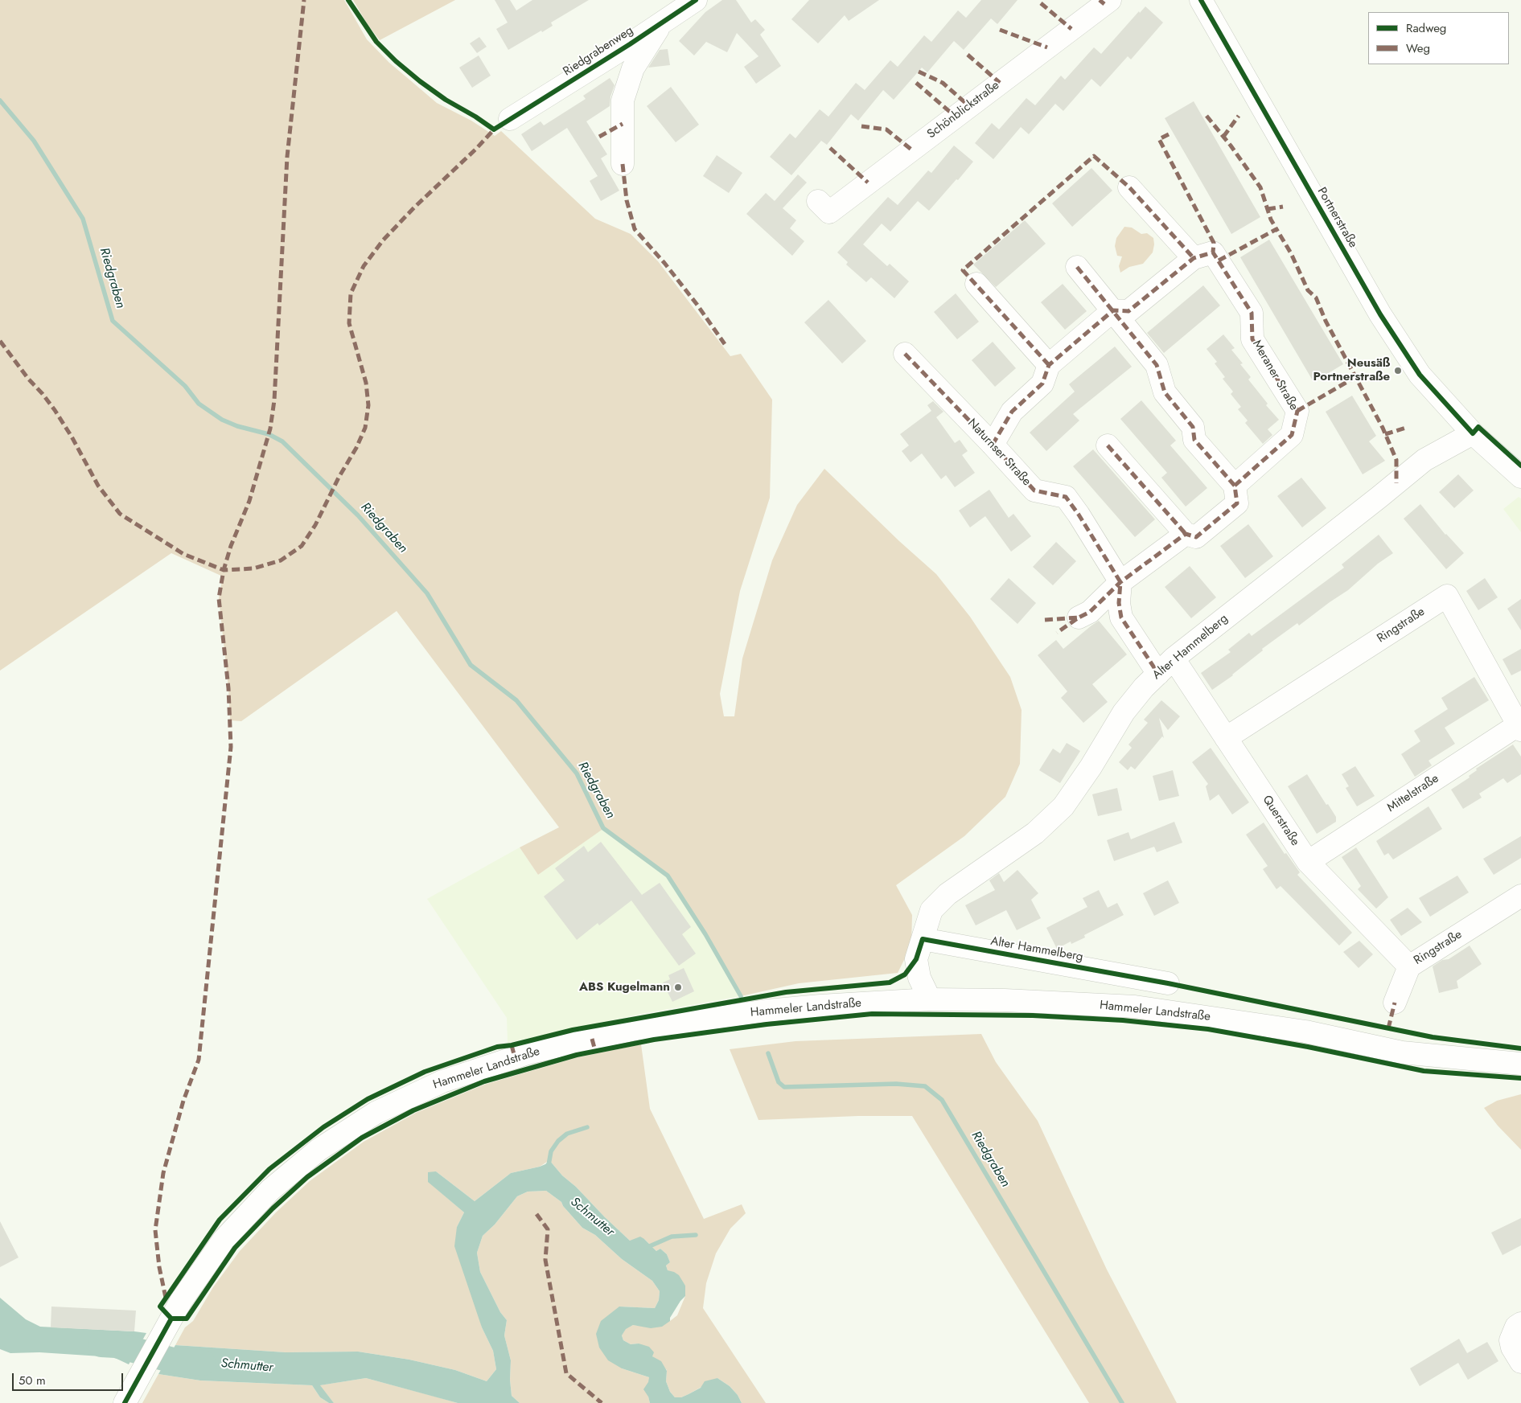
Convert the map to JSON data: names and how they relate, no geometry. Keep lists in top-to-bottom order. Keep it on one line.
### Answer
{"streets":{"street":["Riedgrabenweg","Schönblickstraße","Portnerstraße","Meraner Straße","Naturnser Straße","Ringstraße","Alter Hammelberg","Mittelstraße","Querstraße","Hammeler Landstraße"]},"crossings":[["Portnerstraße","Alter Hammelberg"],["Ringstraße","Mittelstraße"],["Ringstraße","Querstraße"],["Alter Hammelberg","Querstraße"],["Alter Hammelberg","Hammeler Landstraße"],["Mittelstraße","Querstraße"]],"water":["Riedgraben","Schmutter"],"places":["Neusäß Portnerstraße","ABS Kugelmann"],"legend":["Radweg","Weg"],"scale_bar":"50 m"}
